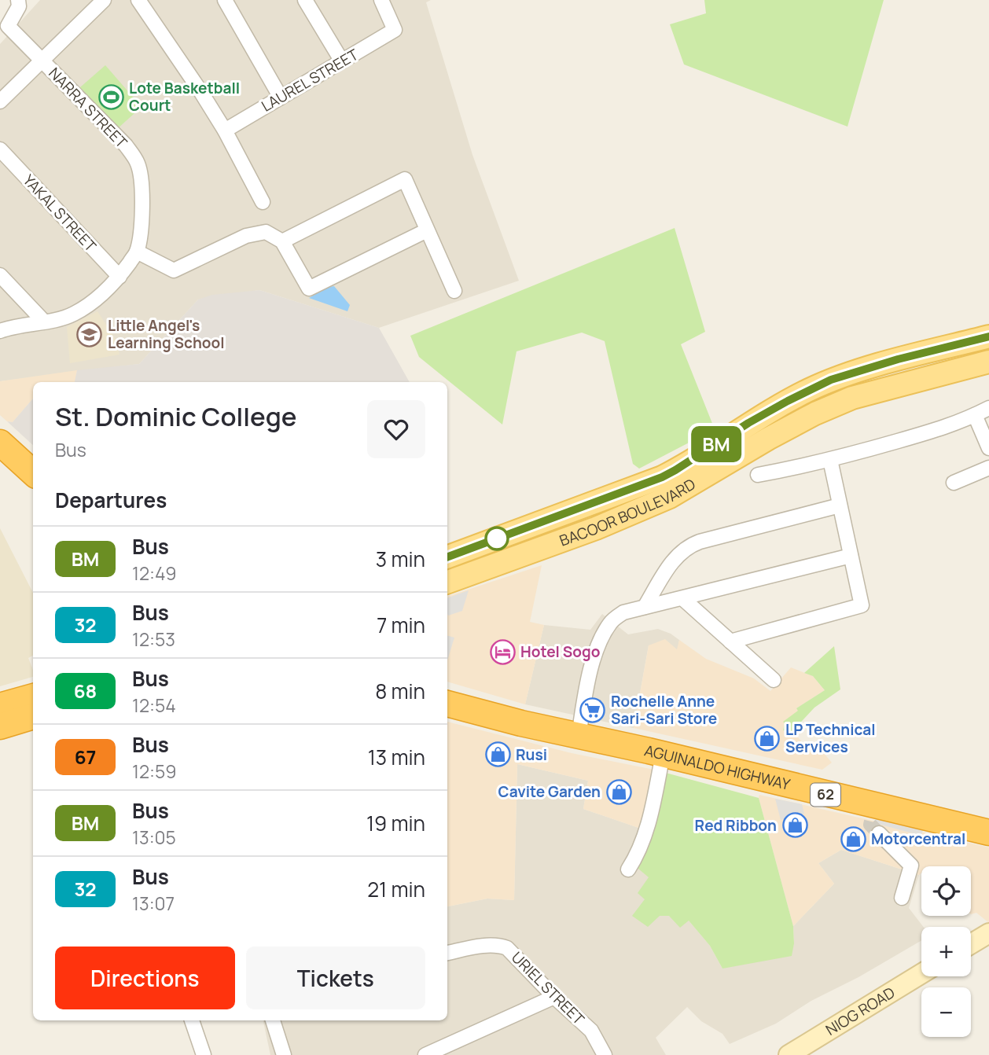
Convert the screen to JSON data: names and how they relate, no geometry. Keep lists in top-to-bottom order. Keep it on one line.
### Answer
{"streets":{"highway":["AGUINALDO HIGHWAY","62"],"main road":["BACOOR BOULEVARD"],"street":["LAUREL STREET","NARRA STREET","YAKAL STREET","URIEL STREET","NIOG ROAD"]},"crossings":[["NARRA STREET","YAKAL STREET"]],"places":{"sports":["Lote Basketball Court"],"school or university":["Little Angel's Learning School"],"hotel":["Hotel Sogo"],"supermarket":["Rochelle Anne Sari-Sari Store"],"shop":["LP Technical Services","Rusi","Cavite Garden","Red Ribbon","Motorcentral"]},"lines":["bus line BM"],"page":{"on_map":"BM","heading":[["St. Dominic College","Bus"],"Departures"],"list":[{"mark":"BM","name":"Bus","note":"12:49","value":"3 min"},{"mark":"32","name":"Bus","note":"12:53","value":"7 min"},{"mark":"68","name":"Bus","note":"12:54","value":"8 min"},{"mark":"67","name":"Bus","note":"12:59","value":"13 min"},{"mark":"BM","name":"Bus","note":"13:05","value":"19 min"},{"mark":"32","name":"Bus","note":"13:07","value":"21 min"}],"map_buttons":["+","−"],"buttons":["Directions","Tickets"]}}
